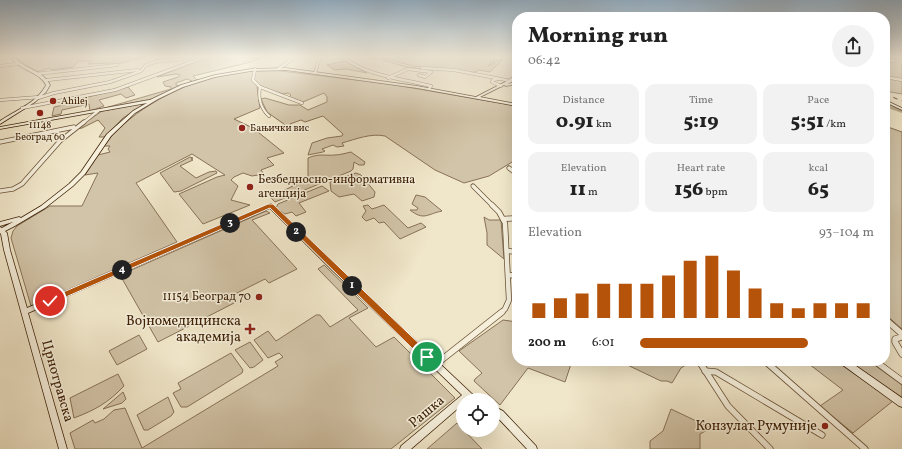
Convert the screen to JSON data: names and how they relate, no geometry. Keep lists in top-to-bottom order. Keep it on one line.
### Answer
{"streets":{"main road":["Црнотравска","Рашка"]},"places":{"other":["Ahilej","11148 Београд 60","Бањички вис","Безбедносно-информативна агенција","11154 Београд 70","Конзулат Румуније"],"health":["Војномедицинска академија"]},"page":{"heading":["Morning run","06:42"],"stats":[["Distance","0.91 km"],["Time","5:19"],["Pace","5:51 /km"],["Elevation","11 m"],["Heart rate","156 bpm"],["kcal","65"]],"pins":["3","2","4","1"],"chart":["Elevation","93–104 m"],"list":[{"name":"200 m","note":"6:01"}]}}
